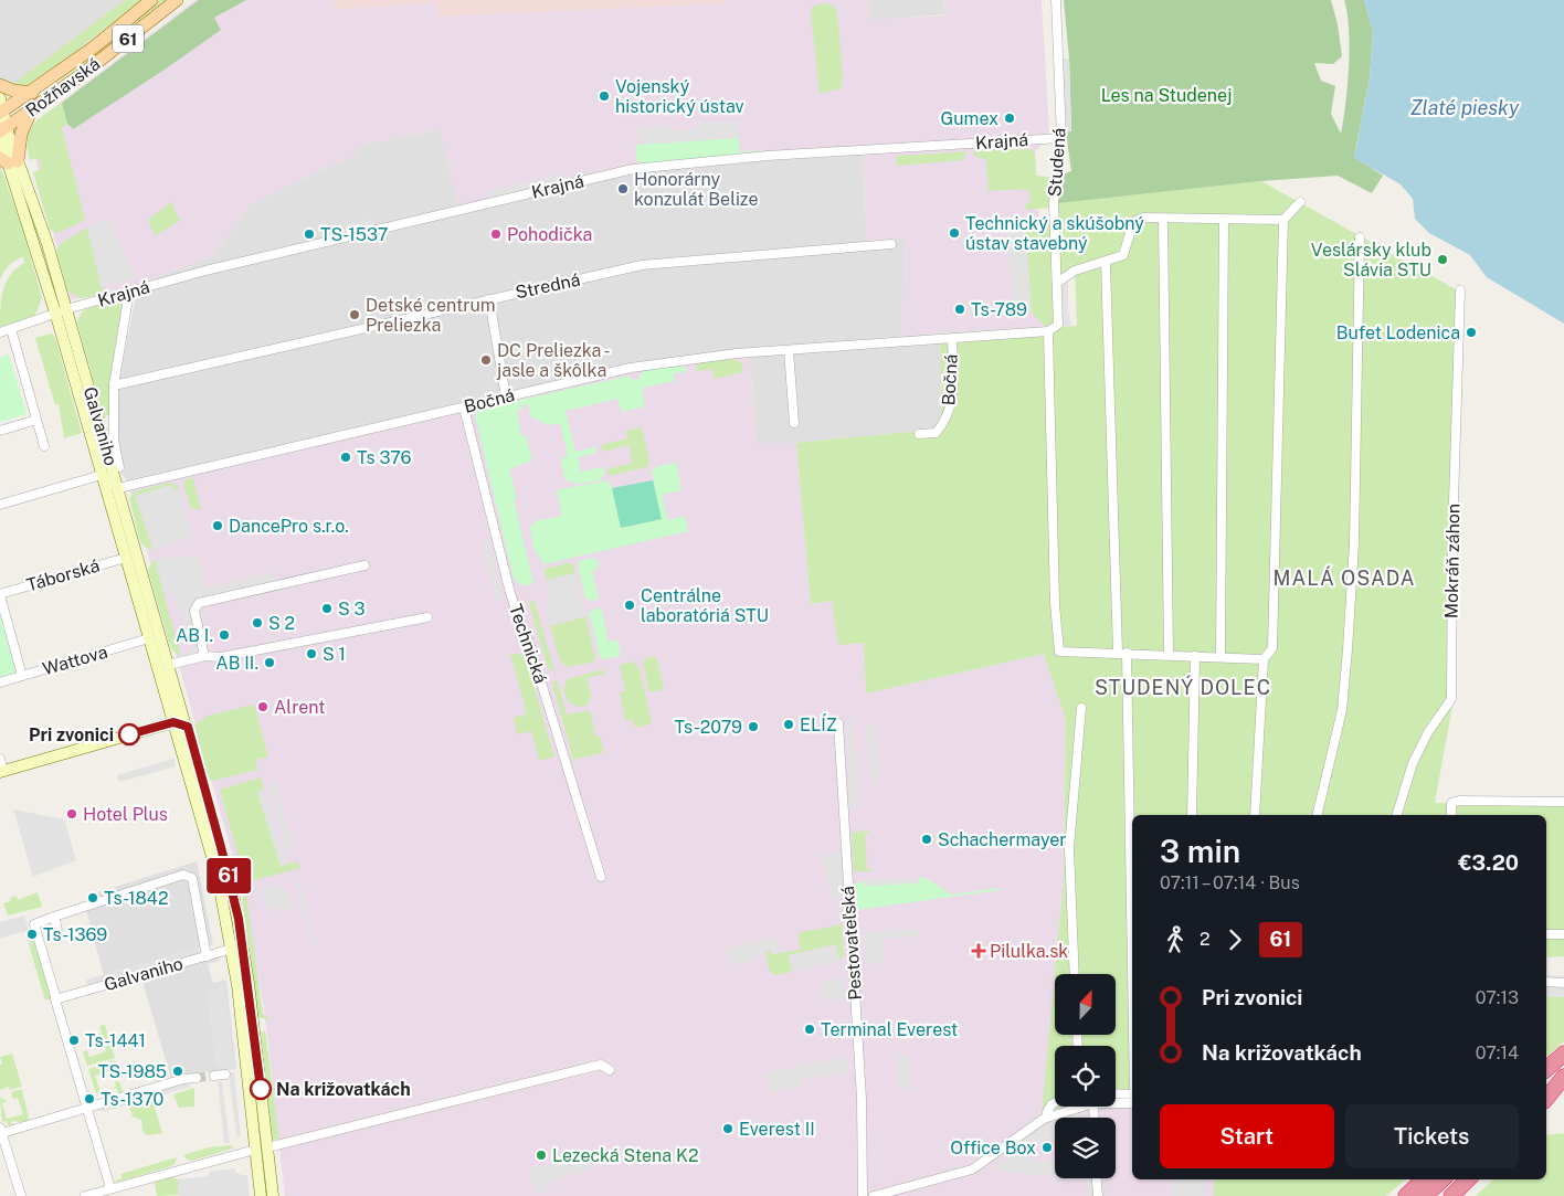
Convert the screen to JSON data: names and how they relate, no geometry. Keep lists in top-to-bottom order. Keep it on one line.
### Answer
{"streets":{"main road":["61","Rožňavská","Galvaniho"],"street":["Krajná","Studená","Stredná","Bočná","Mokráň záhon","Táborská","Technická","Wattova","Pestovateľská"]},"crossings":[["Rožňavská","Galvaniho"],["Krajná","Studená"],["Krajná","Galvaniho"],["Studená","Bočná"],["Stredná","Galvaniho"],["Bočná","Galvaniho"],["Bočná","Technická"],["Galvaniho","Táborská"],["Galvaniho","Wattova"]],"districts":["MALÁ OSADA","STUDENÝ DOLEC"],"water":["Zlaté piesky"],"parks":["Les na Studenej"],"places":{"other":["Vojenský historický ústav","Gumex","Honorárny konzulát Belize","Technický a skúšobný ústav stavebný","TS-1537","Pohodička","Veslársky klub Slávia STU","Ts-789","Detské centrum Preliezka","Bufet Lodenica","DC Preliezka - jasle a škôlka","Ts 376","DancePro s.r.o.","Centrálne laboratóriá STU","S 3","S 2","AB I.","S 1","AB II.","Alrent","ELÍZ","Ts-2079","Pri zvonici","Hotel Plus","Schachermayer","Ts-1842","Ts-1369","Terminal Everest","Ts-1441","TS-1985","Na križovatkách","Ts-1370","Everest II","Office Box","Lezecká Stena K2"],"health":["Pilulka.sk"]},"lines":["bus line 61"],"north":"top","page":{"on_map":"61","heading":["3 min","07:11 – 07:14 · Bus","€3.20"],"legs":["2","61"],"list":[{"name":"Pri zvonici","value":"07:13"},{"name":"Na križovatkách","value":"07:14"}],"buttons":["Start","Tickets"]}}
